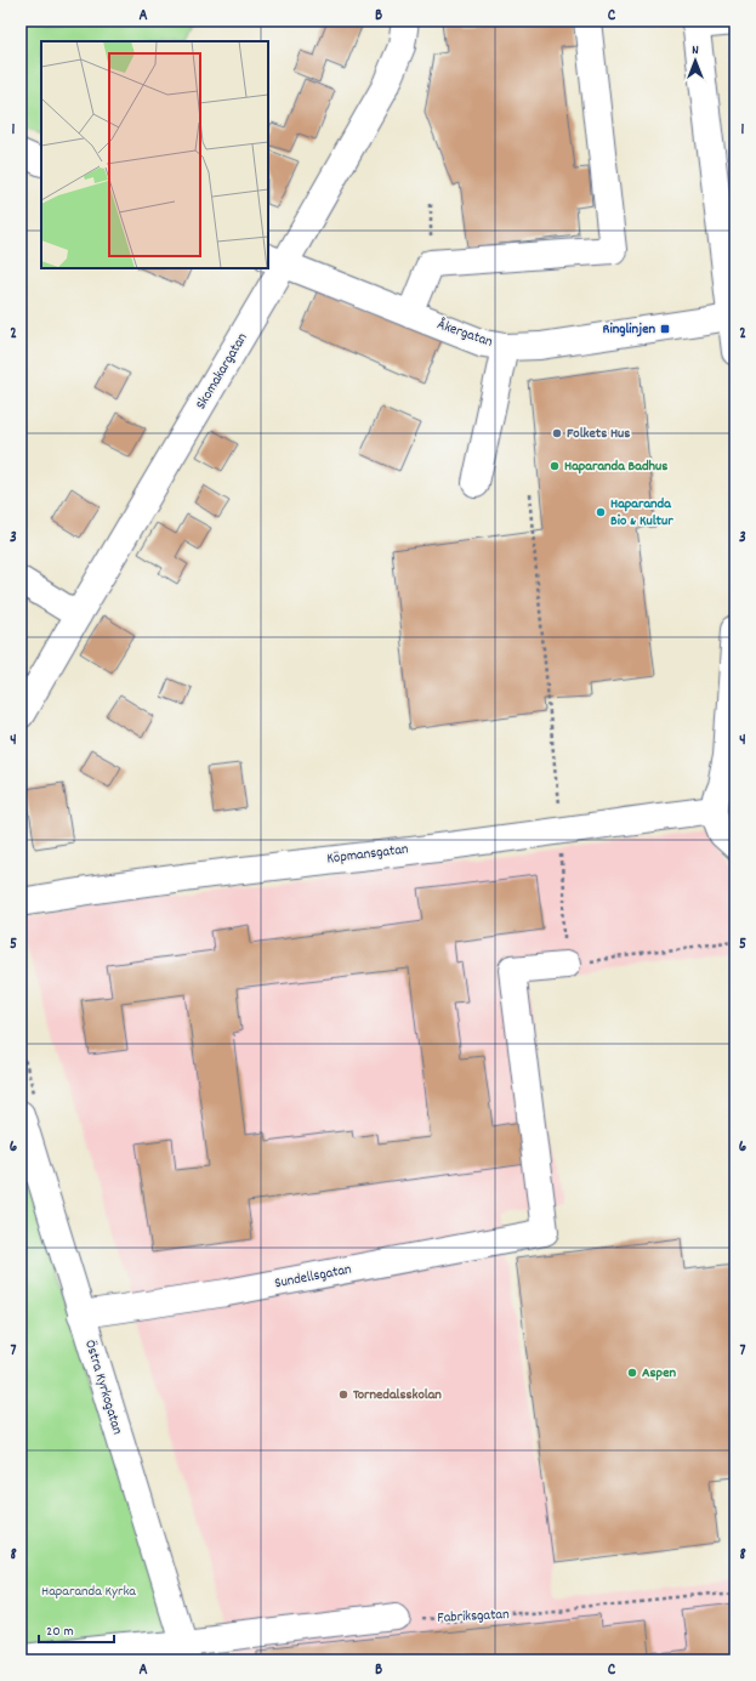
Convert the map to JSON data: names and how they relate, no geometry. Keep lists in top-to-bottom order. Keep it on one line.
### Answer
{"streets":{"street":["Åkergatan","Skomakargatan","Köpmansgatan","Sundellsgatan","Östra Kyrkogatan"],"path":["Fabriksgatan"]},"crossings":[["Åkergatan","Skomakargatan"],["Sundellsgatan","Östra Kyrkogatan"]],"parks":["Haparanda Kyrka"],"places":{"transit":["Ringlinjen"],"other":["Folkets Hus","Haparanda Badhus","Haparanda Bio & Kultur","Aspen","Tornedalsskolan"]},"scale_bar":"20 m","north":"top","grid":{"columns":["A","B","C"],"rows":["1","2","3","4","5","6","7","8"]}}
